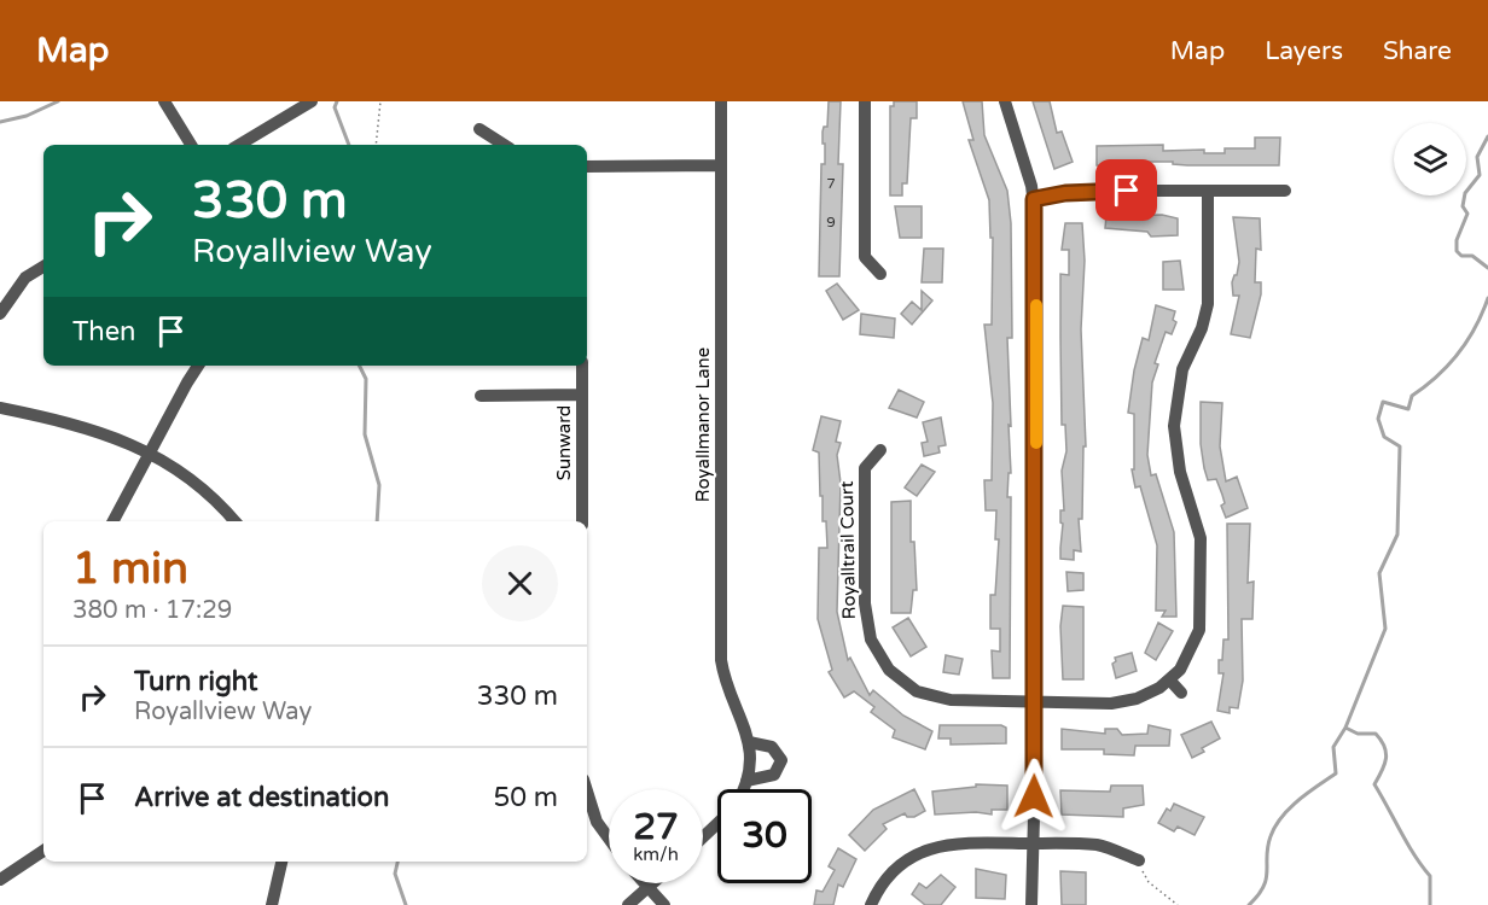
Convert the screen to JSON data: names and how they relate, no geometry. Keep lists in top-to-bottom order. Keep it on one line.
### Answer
{"streets":{"street":["Royallmanor Lane","Sunward","Royalltrail Court"]},"house_numbers":["7","9"],"page":{"header":"Map","nav":["Map","Layers","Share"],"turn":["330 m","Royallview Way"],"then":"Then","heading":["1 min","380 m · 17:29"],"list":[{"name":"Turn right","note":"Royallview Way","value":"330 m"},{"name":"Arrive at destination","value":"50 m"}],"speed":"27 km/h","limit":"30"}}
